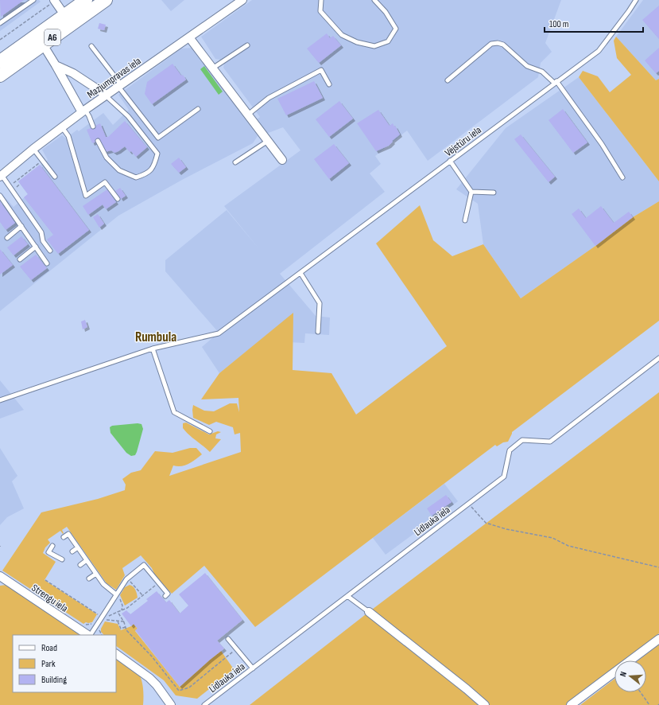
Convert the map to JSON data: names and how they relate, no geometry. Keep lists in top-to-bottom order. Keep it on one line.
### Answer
{"streets":{"highway":["A6"],"street":["Mazjumpravas iela","Strengu iela"],"lane":["Vējstūru iela","Lidlauka iela"]},"districts":["Rumbula"],"legend":["Road","Park","Building"],"scale_bar":"100 m","north":"left"}
